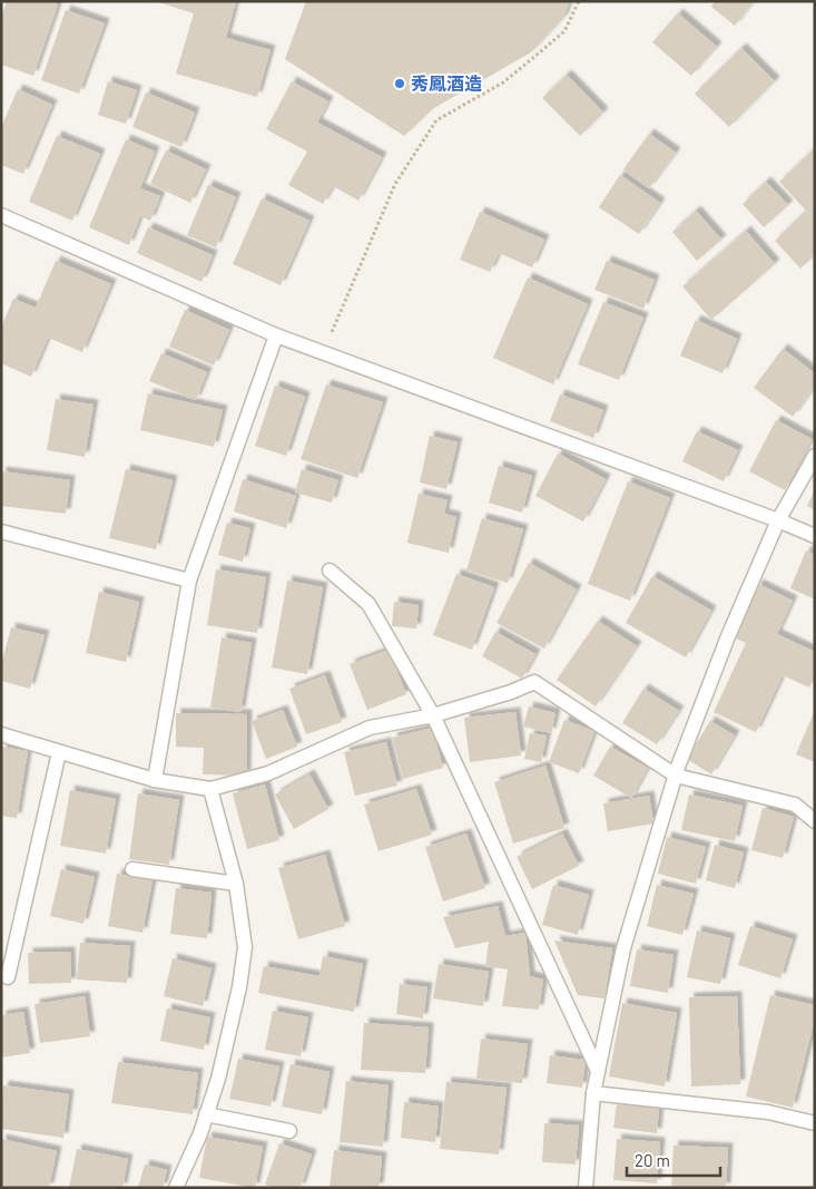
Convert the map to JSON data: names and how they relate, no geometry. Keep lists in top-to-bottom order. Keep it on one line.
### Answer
{"places":["秀鳳酒造"],"scale_bar":"20 m"}
